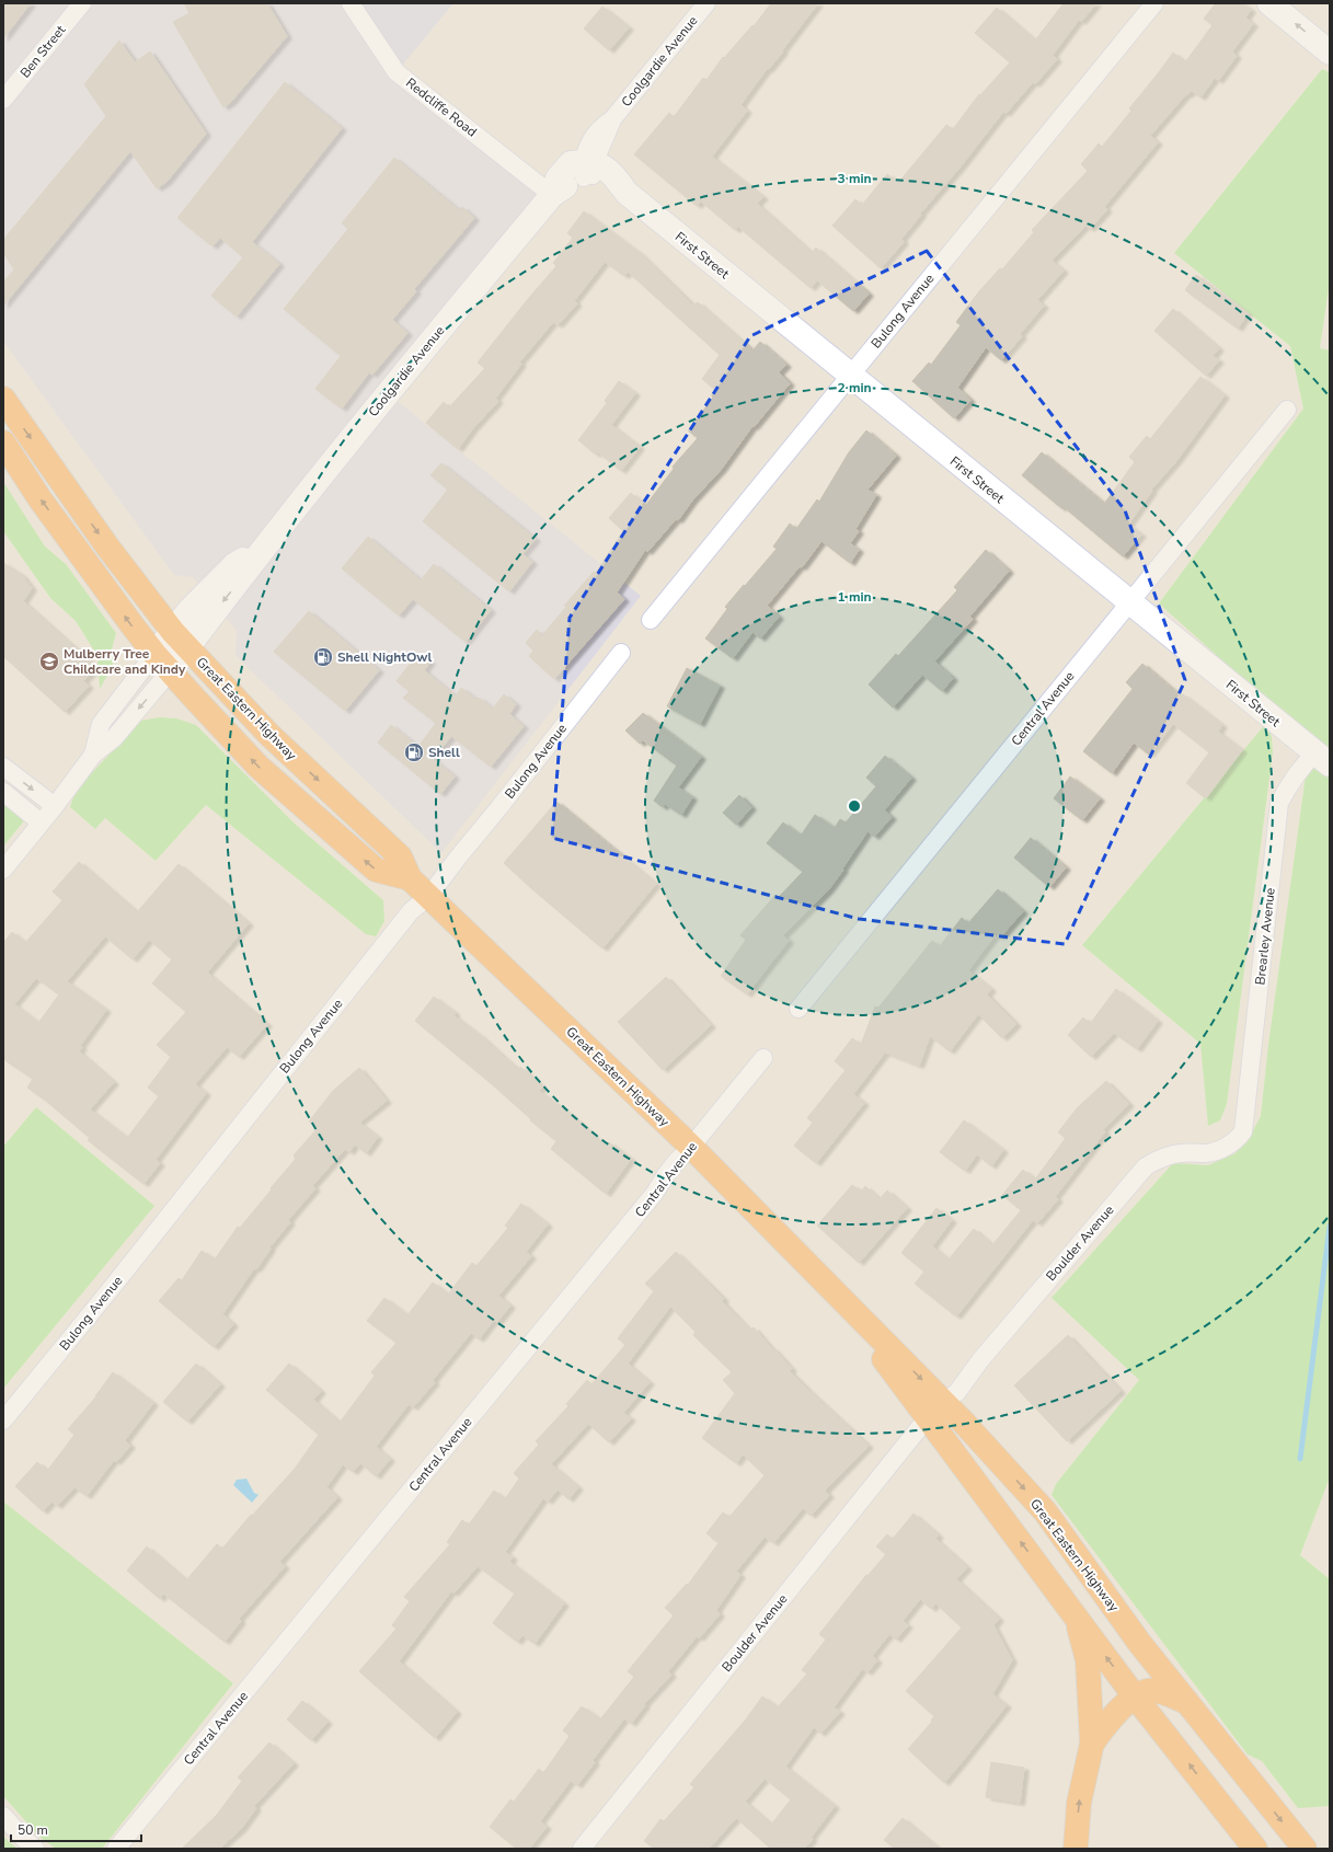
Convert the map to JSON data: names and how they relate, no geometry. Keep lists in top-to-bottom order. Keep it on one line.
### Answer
{"streets":{"highway":["Great Eastern Highway"],"street":["Ben Street","Coolgardie Avenue","Redcliffe Road","First Street","Bulong Avenue","Central Avenue","Brearley Avenue","Boulder Avenue"]},"crossings":[["Coolgardie Avenue","Redcliffe Road"],["Coolgardie Avenue","First Street"],["Coolgardie Avenue","Great Eastern Highway"],["First Street","Bulong Avenue"],["First Street","Central Avenue"],["First Street","Brearley Avenue"],["Bulong Avenue","Great Eastern Highway"],["Great Eastern Highway","Central Avenue"],["Great Eastern Highway","Boulder Avenue"],["Brearley Avenue","Boulder Avenue"]],"places":{"fuel station":["Shell NightOwl","Shell"],"school or university":["Mulberry Tree Childcare and Kindy"]},"scale_bar":"50 m","rings":["3 min","2 min","1 min"]}
